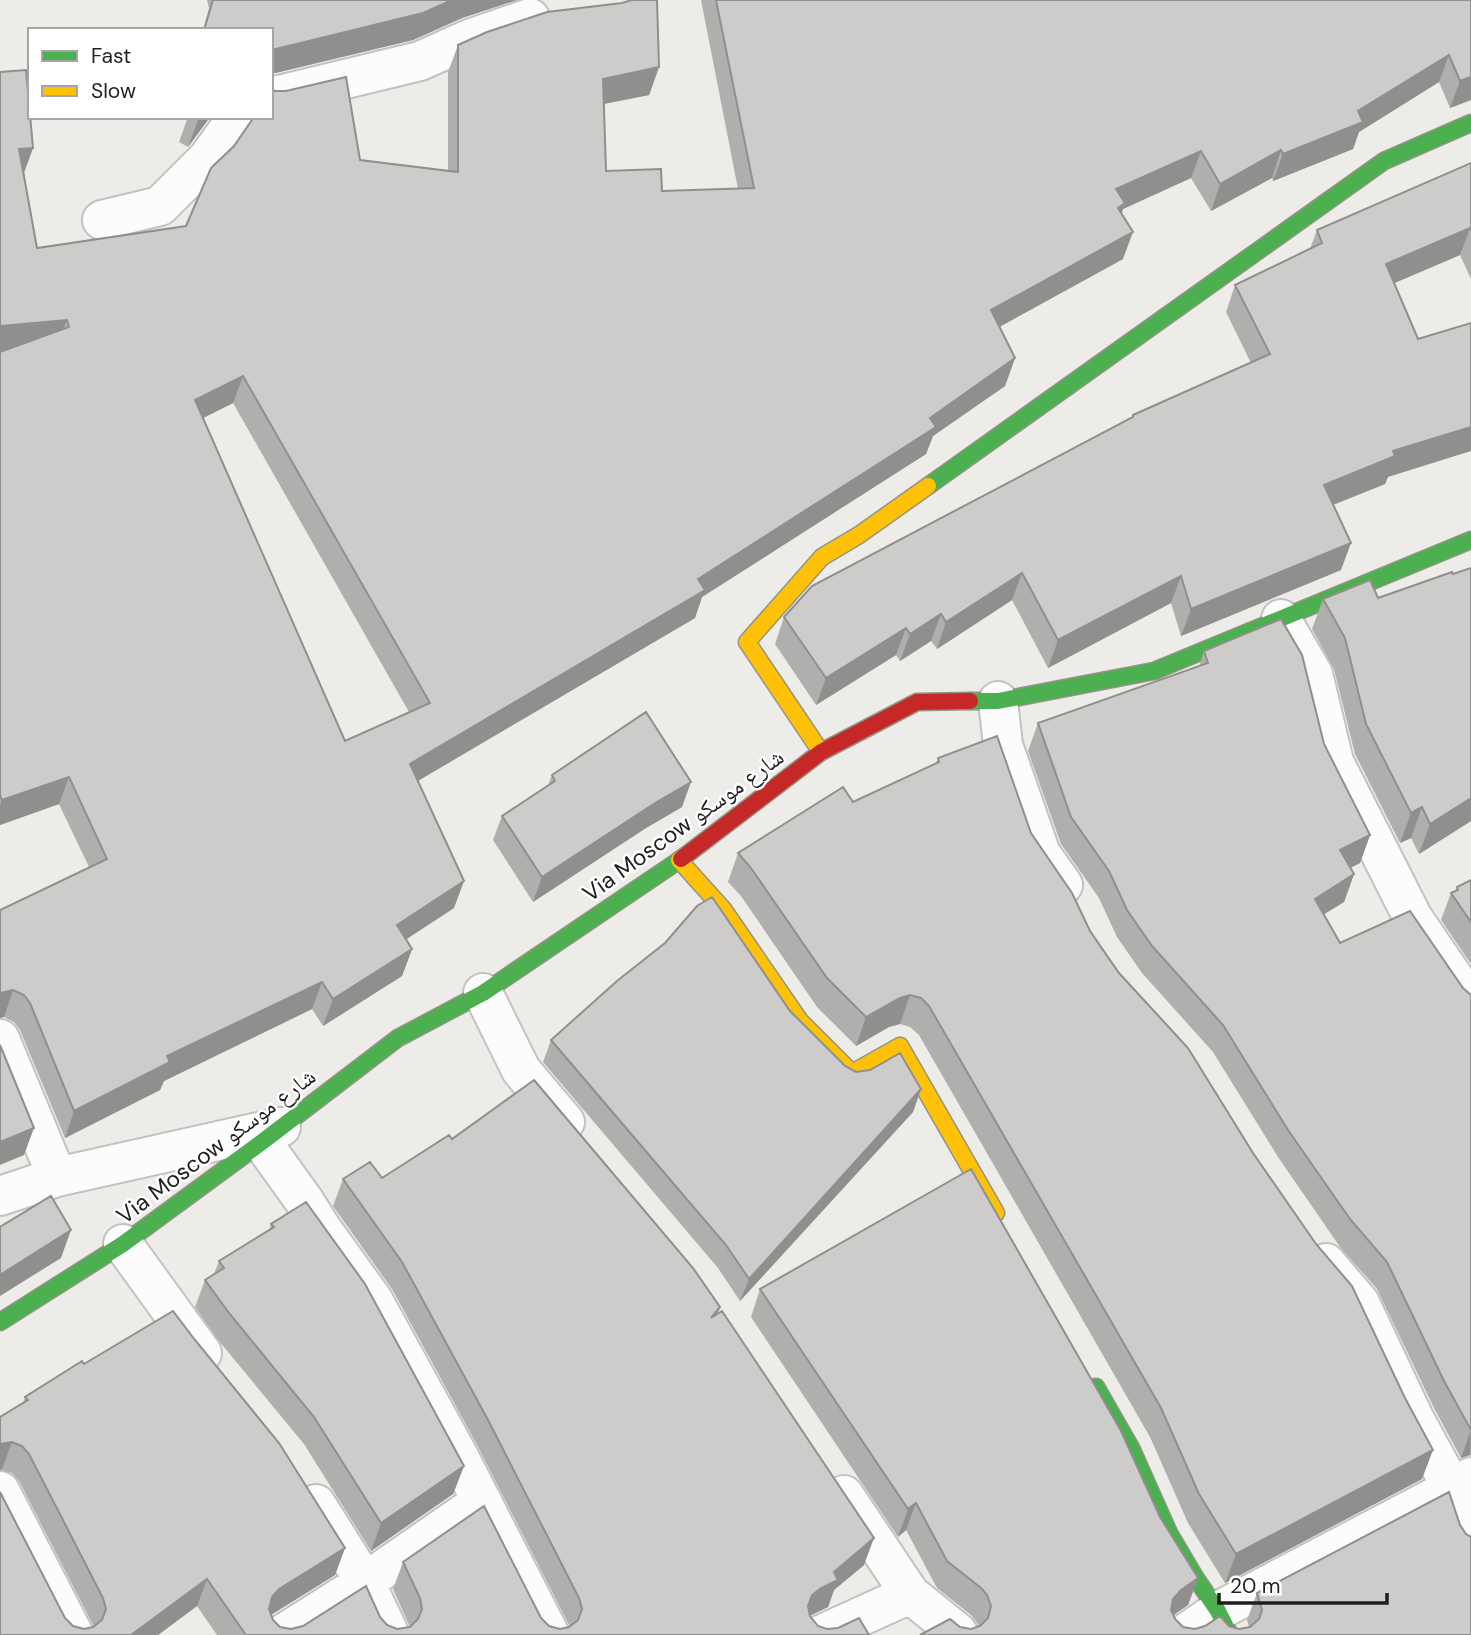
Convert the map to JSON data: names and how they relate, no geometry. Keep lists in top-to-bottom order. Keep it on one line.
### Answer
{"streets":{"street":["Via Moscow شارع موسكو"]},"legend":["Fast","Slow"],"scale_bar":"20 m"}
